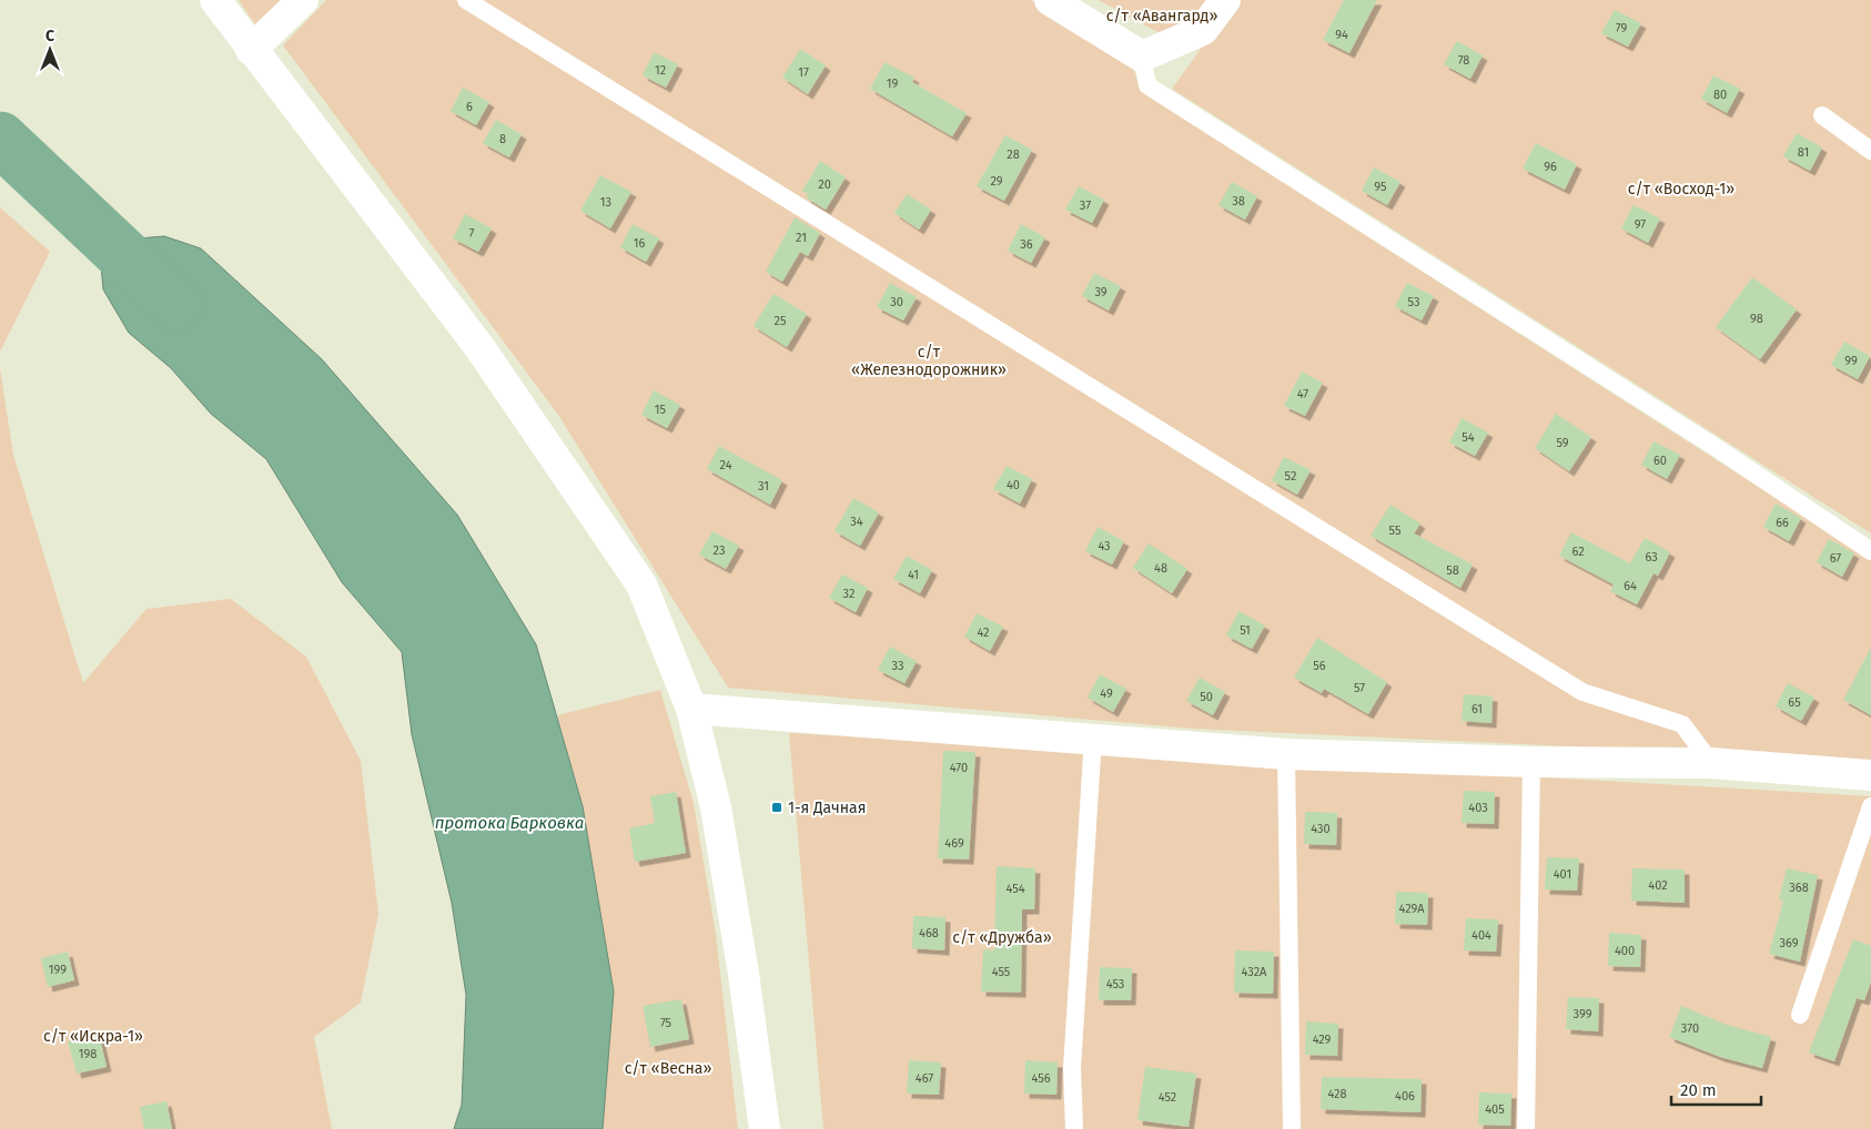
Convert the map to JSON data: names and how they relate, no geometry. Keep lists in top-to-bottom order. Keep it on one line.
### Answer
{"water":["протока Барковка"],"parks":["с/т «Авангард»","с/т «Восход-1»","с/т «Железнодорожник»","с/т «Дружба»","с/т «Искра-1»","с/т «Весна»"],"places":{"transit":["1-я Дачная"]},"house_numbers":["79","94","78","12","17","19","80","6","8","81","28","96","29","20","95","38","13","37","97","7","21","16","36","39","30","53","98","25","99","47","15","54","59","60","24","52","40","31","34","66","55","43","23","62","63","67","48","58","41","64","32","51","42","33","56","57","49","50","65","61","470","403","430","469","401","402","368","454","429А","468","404","369","400","199","455","432А","453","399","75","370","429","198","467","456","428","406","452","405"],"scale_bar":"20 m","north":"top"}
